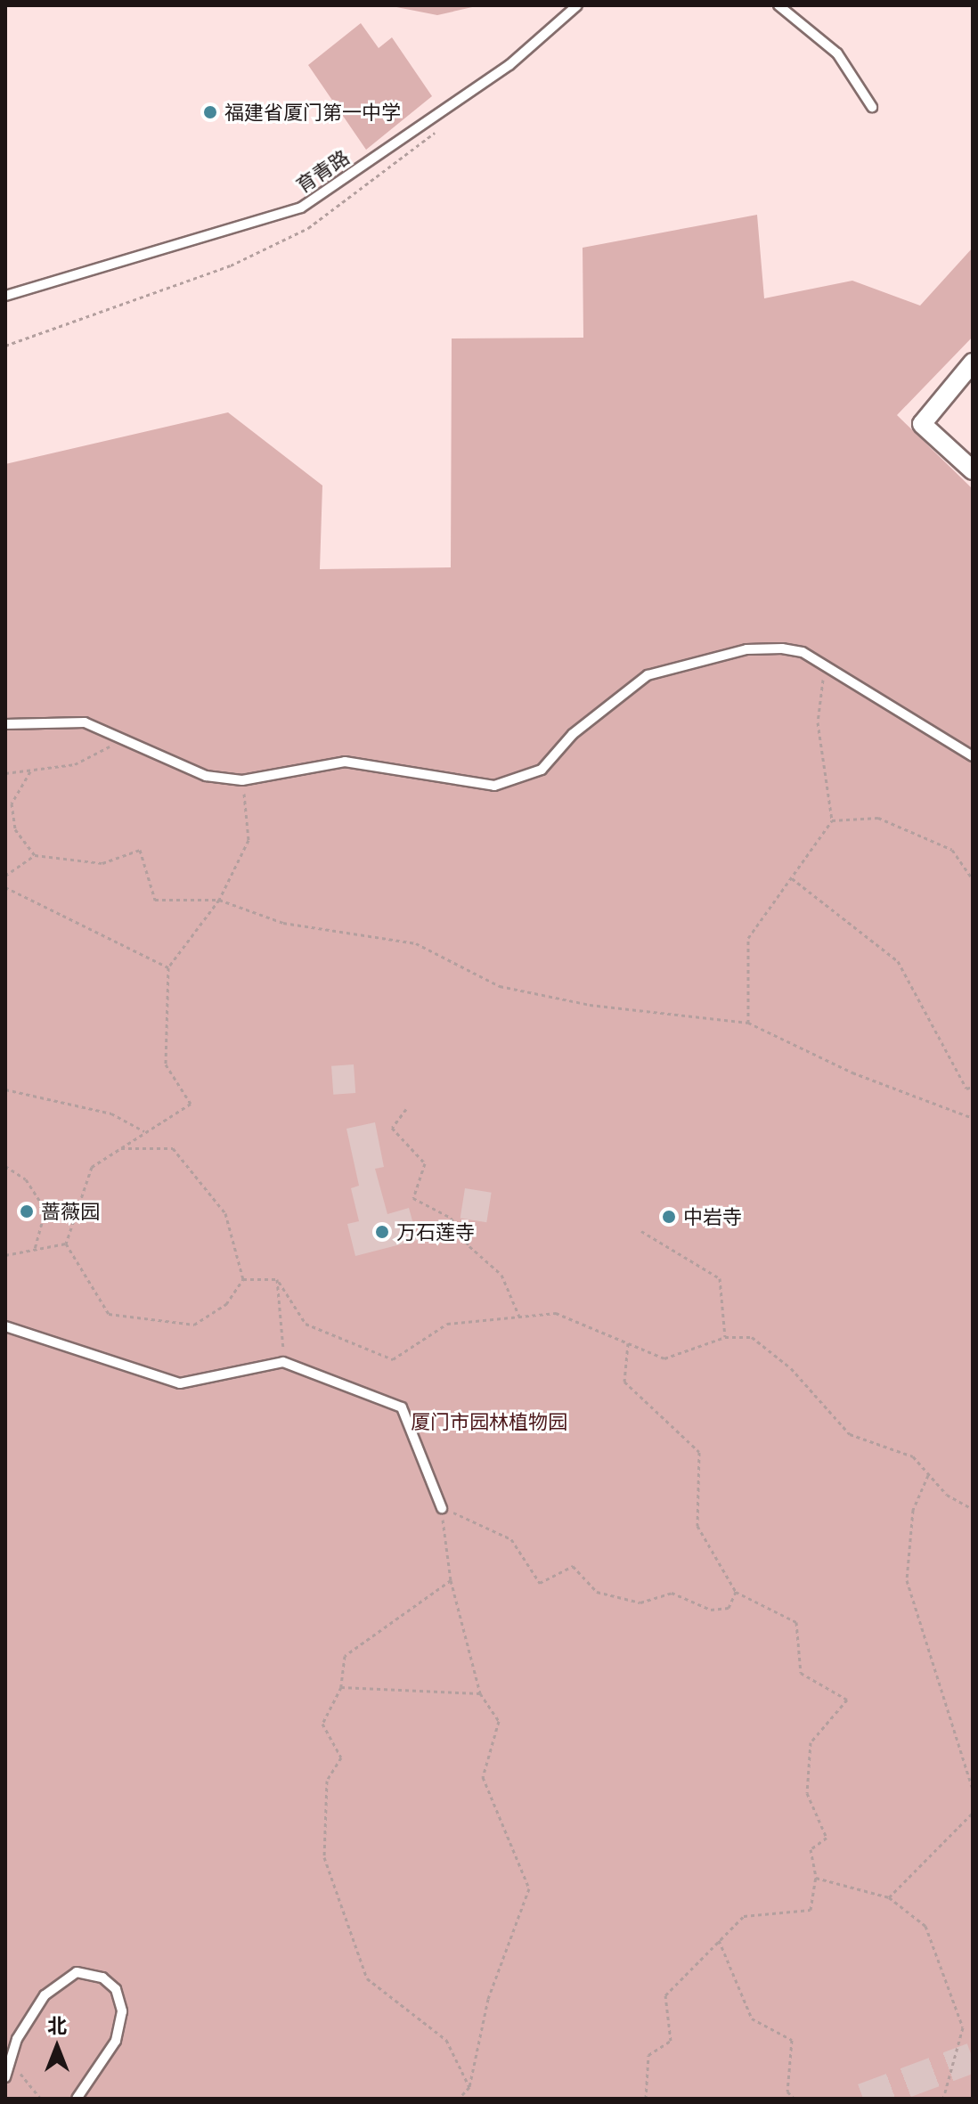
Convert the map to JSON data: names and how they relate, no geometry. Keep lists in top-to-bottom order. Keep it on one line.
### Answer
{"streets":{"lane":["育青路"]},"parks":["厦门市园林植物园"],"places":["福建省厦门第一中学","蔷薇园","中岩寺","万石莲寺"],"north":"top"}
